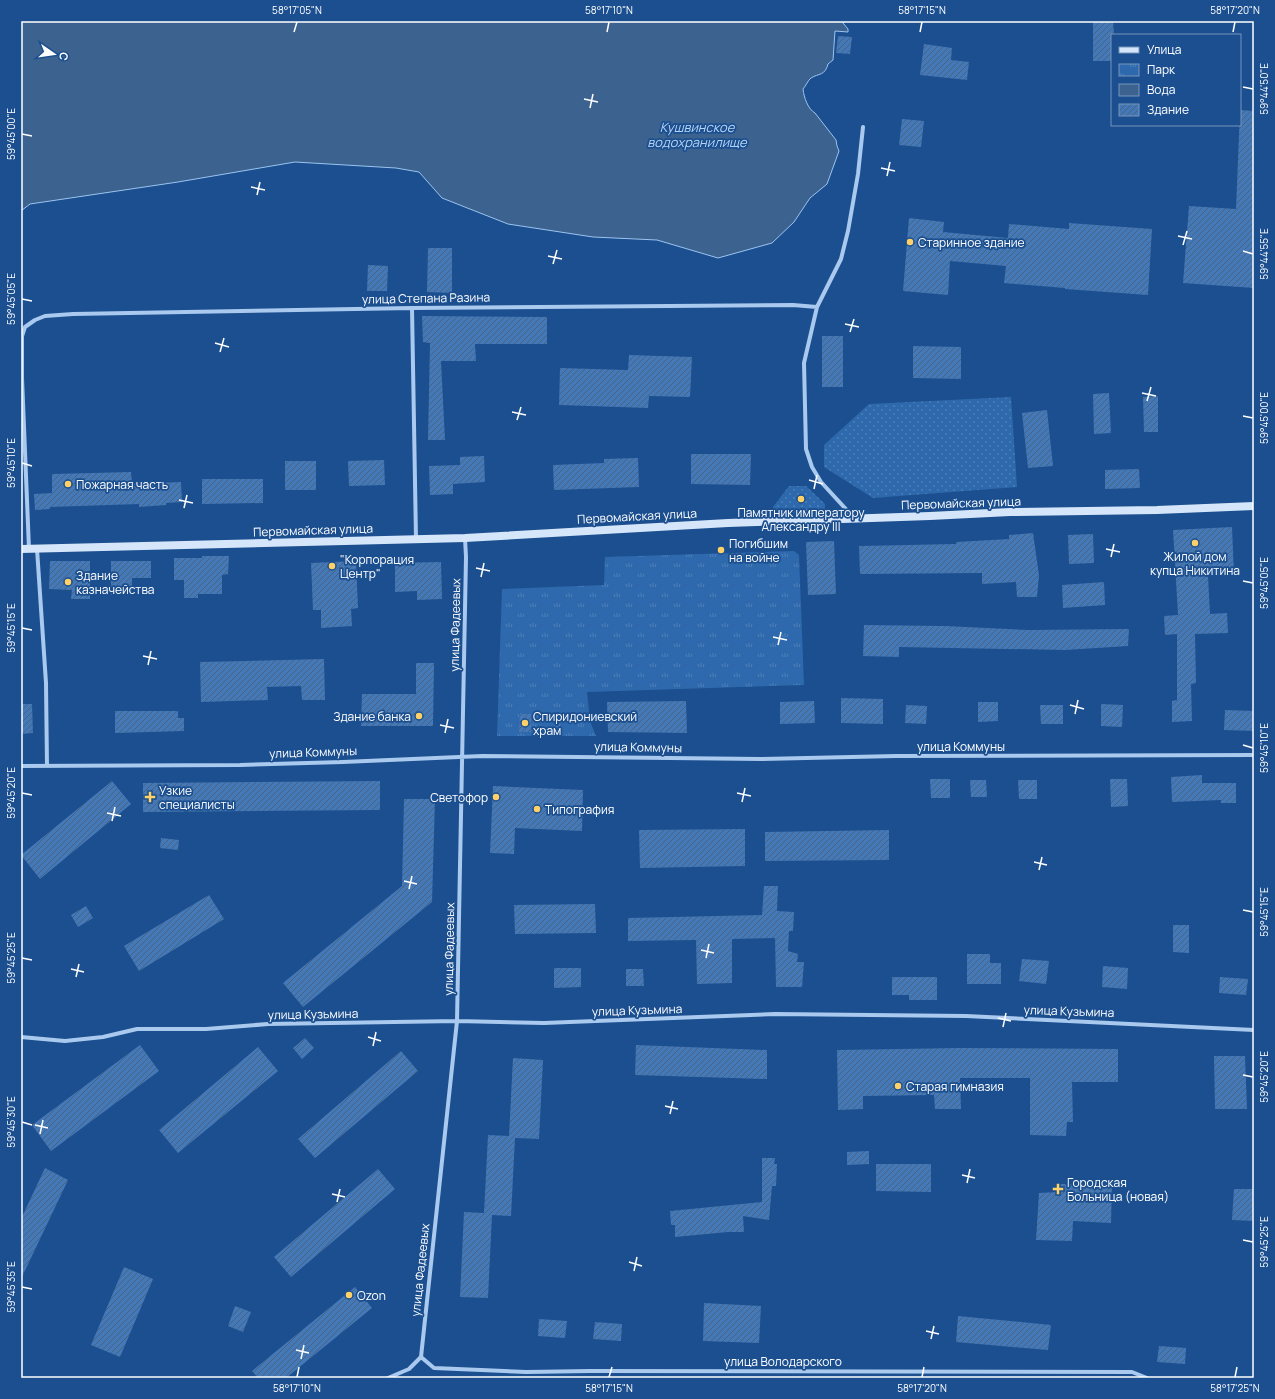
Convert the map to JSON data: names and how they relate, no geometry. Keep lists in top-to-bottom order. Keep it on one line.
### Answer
{"streets":{"main road":["Первомайская улица"],"street":["улица Степана Разина","улица Фадеевых","улица Коммуны","улица Кузьмина","улица Володарского"]},"crossings":[["улица Степана Разина","Первомайская улица"],["Первомайская улица","улица Фадеевых"],["улица Фадеевых","улица Коммуны"],["улица Фадеевых","улица Кузьмина"],["улица Фадеевых","улица Володарского"]],"water":["Кушвинское водохранилище"],"places":{"other":["Старинное здание","Пожарная часть","Памятник императору Александру III","Жилой дом купца Никитина","Погибшим на войне","\"Корпорация Центр\"","Здание казначейства","Здание банка","Спиридониевский храм","Светофор","Типография","Старая гимназия","Ozon"],"health":["Узкие специалисты","Городская Больница (новая)"]},"legend":["Улица","Парк","Вода","Здание"],"north":"right","coordinates":["58°17'05\"N","58°17'10\"N","58°17'15\"N","58°17'20\"N","59°44'50\"E","59°45'00\"E","59°44'55\"E","59°45'05\"E","59°45'10\"E","59°45'15\"E","59°45'20\"E","59°45'25\"E","59°45'30\"E","59°45'35\"E","58°17'25\"N"]}
